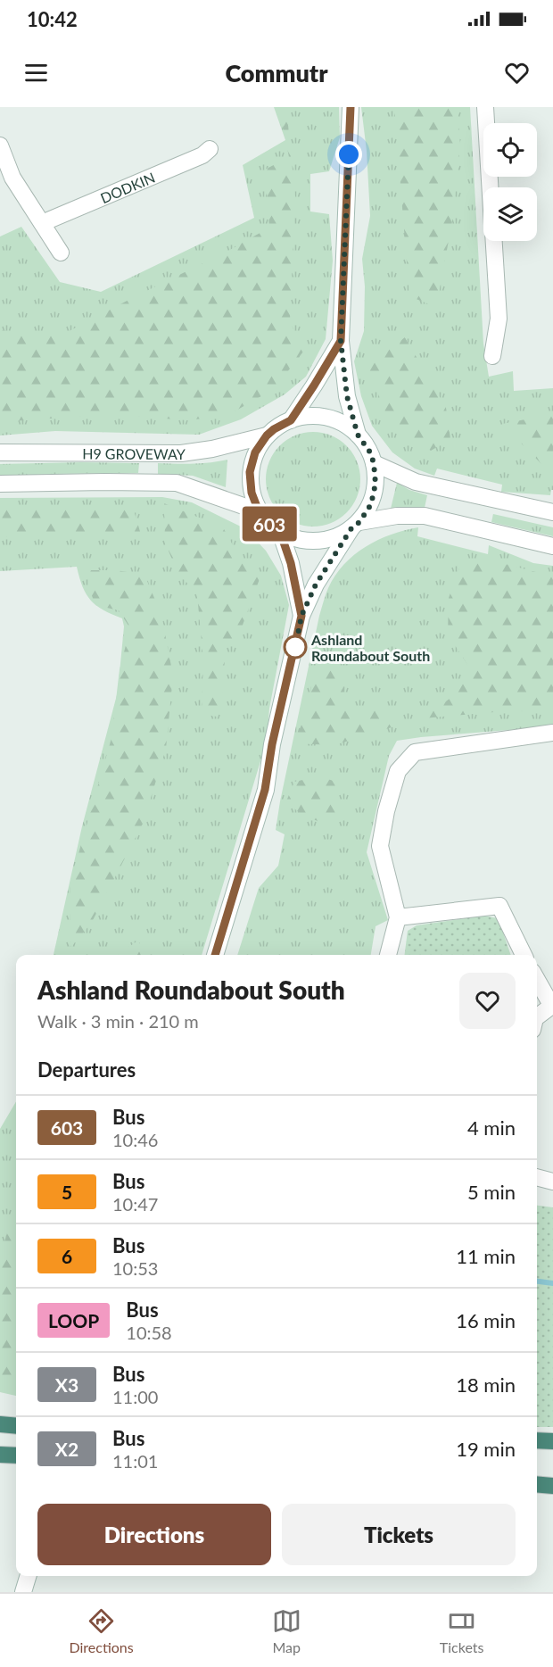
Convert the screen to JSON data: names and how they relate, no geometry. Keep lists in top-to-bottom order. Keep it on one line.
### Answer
{"streets":{"street":["DODKIN","H9 GROVEWAY"]},"places":["Ashland Roundabout South"],"lines":["bus line 603"],"page":{"status":"10:42","header":"Commutr","on_map":"603","heading":[["Ashland Roundabout South","Walk · 3 min · 210 m"],"Departures"],"list":[{"mark":"603","name":"Bus","note":"10:46","value":"4 min"},{"mark":"5","name":"Bus","note":"10:47","value":"5 min"},{"mark":"6","name":"Bus","note":"10:53","value":"11 min"},{"mark":"LOOP","name":"Bus","note":"10:58","value":"16 min"},{"mark":"X3","name":"Bus","note":"11:00","value":"18 min"},{"mark":"X2","name":"Bus","note":"11:01","value":"19 min"}],"buttons":["Directions","Tickets"],"tabs":["Directions","Map","Tickets"]}}
